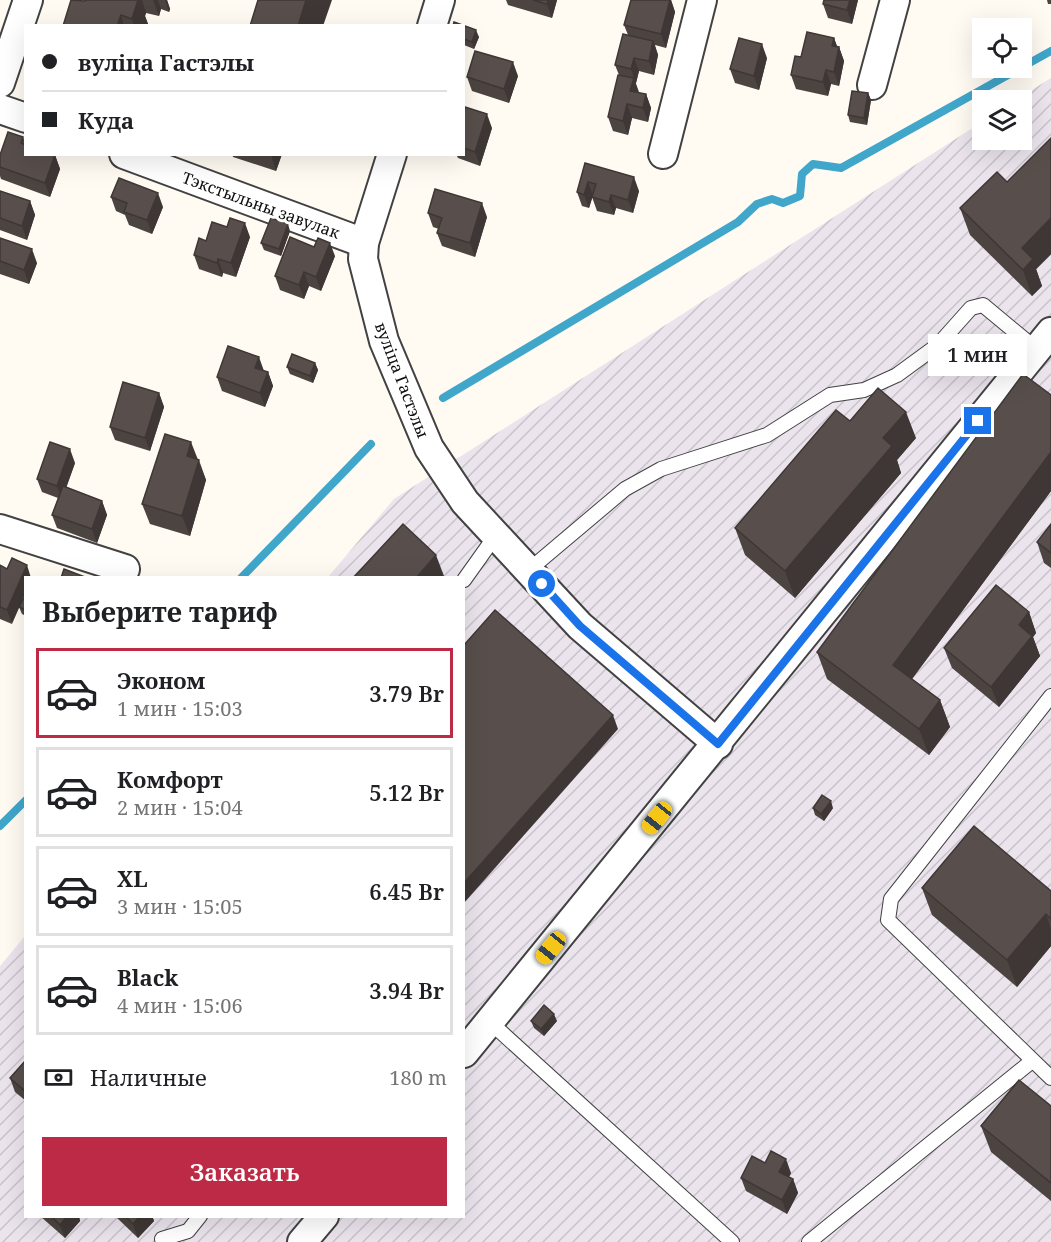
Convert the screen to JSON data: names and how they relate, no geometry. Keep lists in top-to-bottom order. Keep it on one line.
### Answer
{"streets":{"street":["Тэкстыльны завулак","вуліца Гастэлы"]},"crossings":[["Тэкстыльны завулак","вуліца Гастэлы"]],"page":{"banner":["вуліца Гастэлы","Куда"],"bubble":"1 мин","heading":"Выберите тариф","list":[{"name":"Эконом","note":"1 мин · 15:03","value":"3.79 Br"},{"name":"Комфорт","note":"2 мин · 15:04","value":"5.12 Br"},{"name":"XL","note":"3 мин · 15:05","value":"6.45 Br"},{"name":"Black","note":"4 мин · 15:06","value":"3.94 Br"}],"pay":["Наличные","180 m"],"buttons":"Заказать"}}
